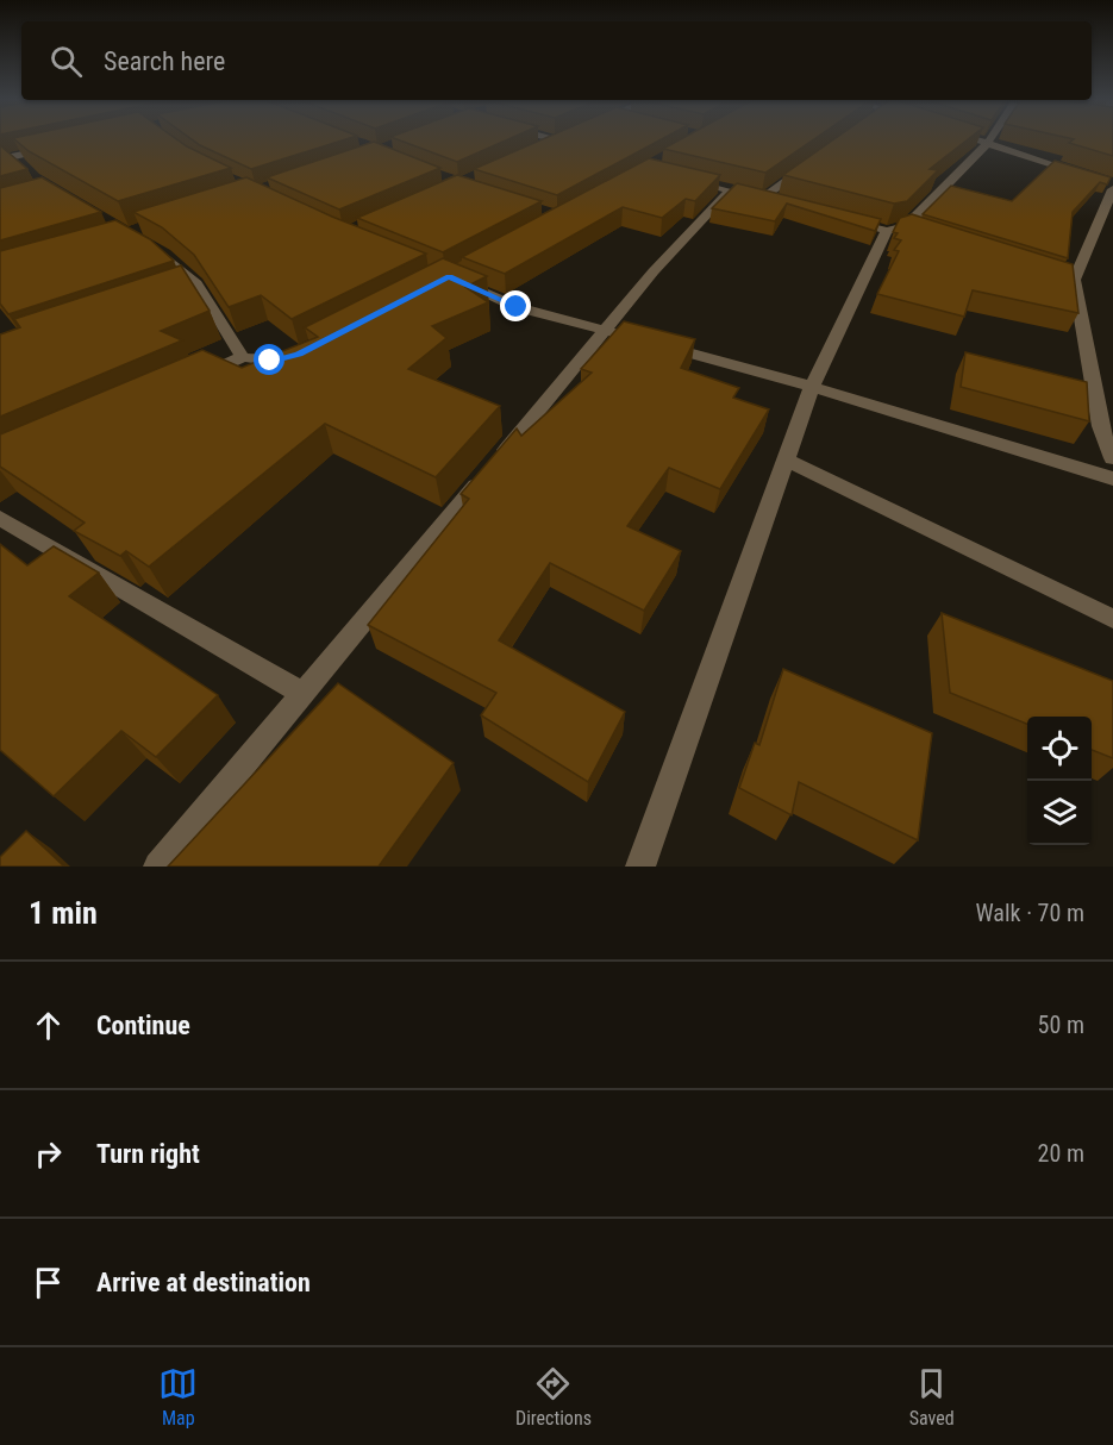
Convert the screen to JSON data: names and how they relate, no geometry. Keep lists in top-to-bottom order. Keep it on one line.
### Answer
{"page":{"search":"Search here","heading":["1 min","Walk · 70 m"],"list":[["Continue","50 m"],["Turn right","20 m"],"Arrive at destination"],"nav":["Map","Directions","Saved"]}}
